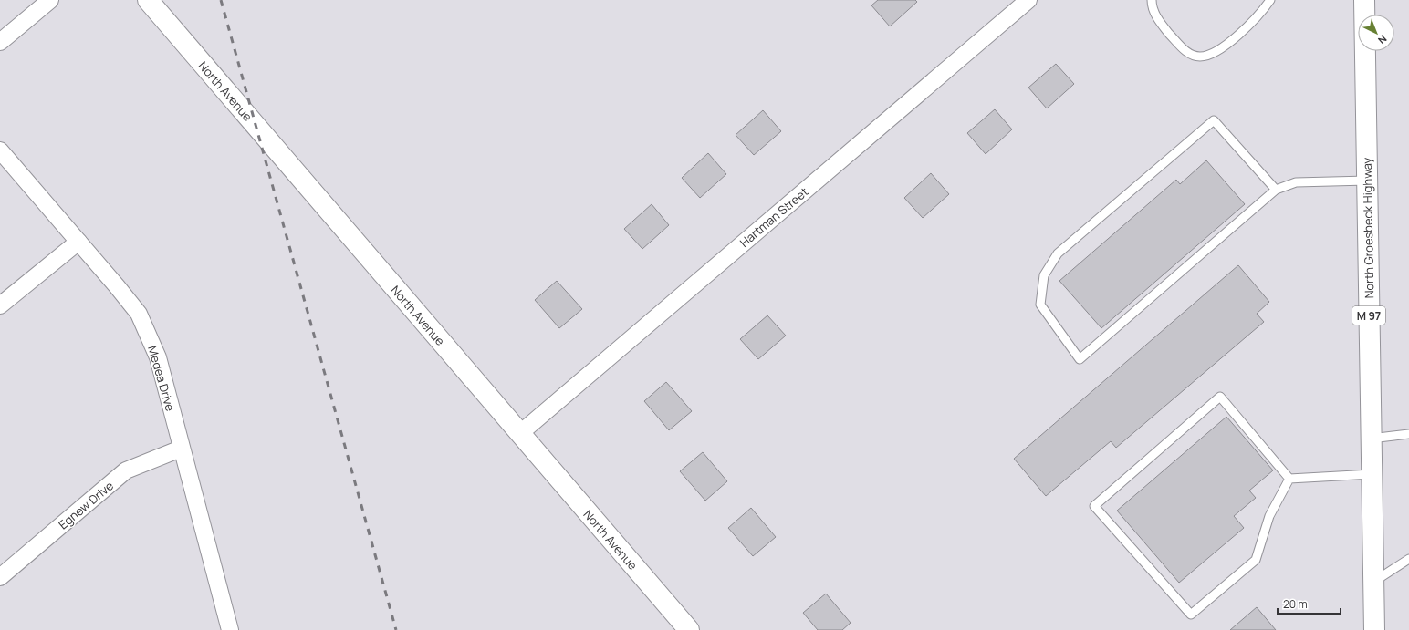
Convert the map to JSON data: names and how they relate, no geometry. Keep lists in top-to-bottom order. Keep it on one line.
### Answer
{"streets":{"main road":["North Avenue","North Groesbeck Highway","M 97"],"street":["Hartman Street","Medea Drive","Egnew Drive"]},"crossings":[["North Avenue","Hartman Street"],["Medea Drive","Egnew Drive"]],"scale_bar":"20 m","north":"bottom right"}
